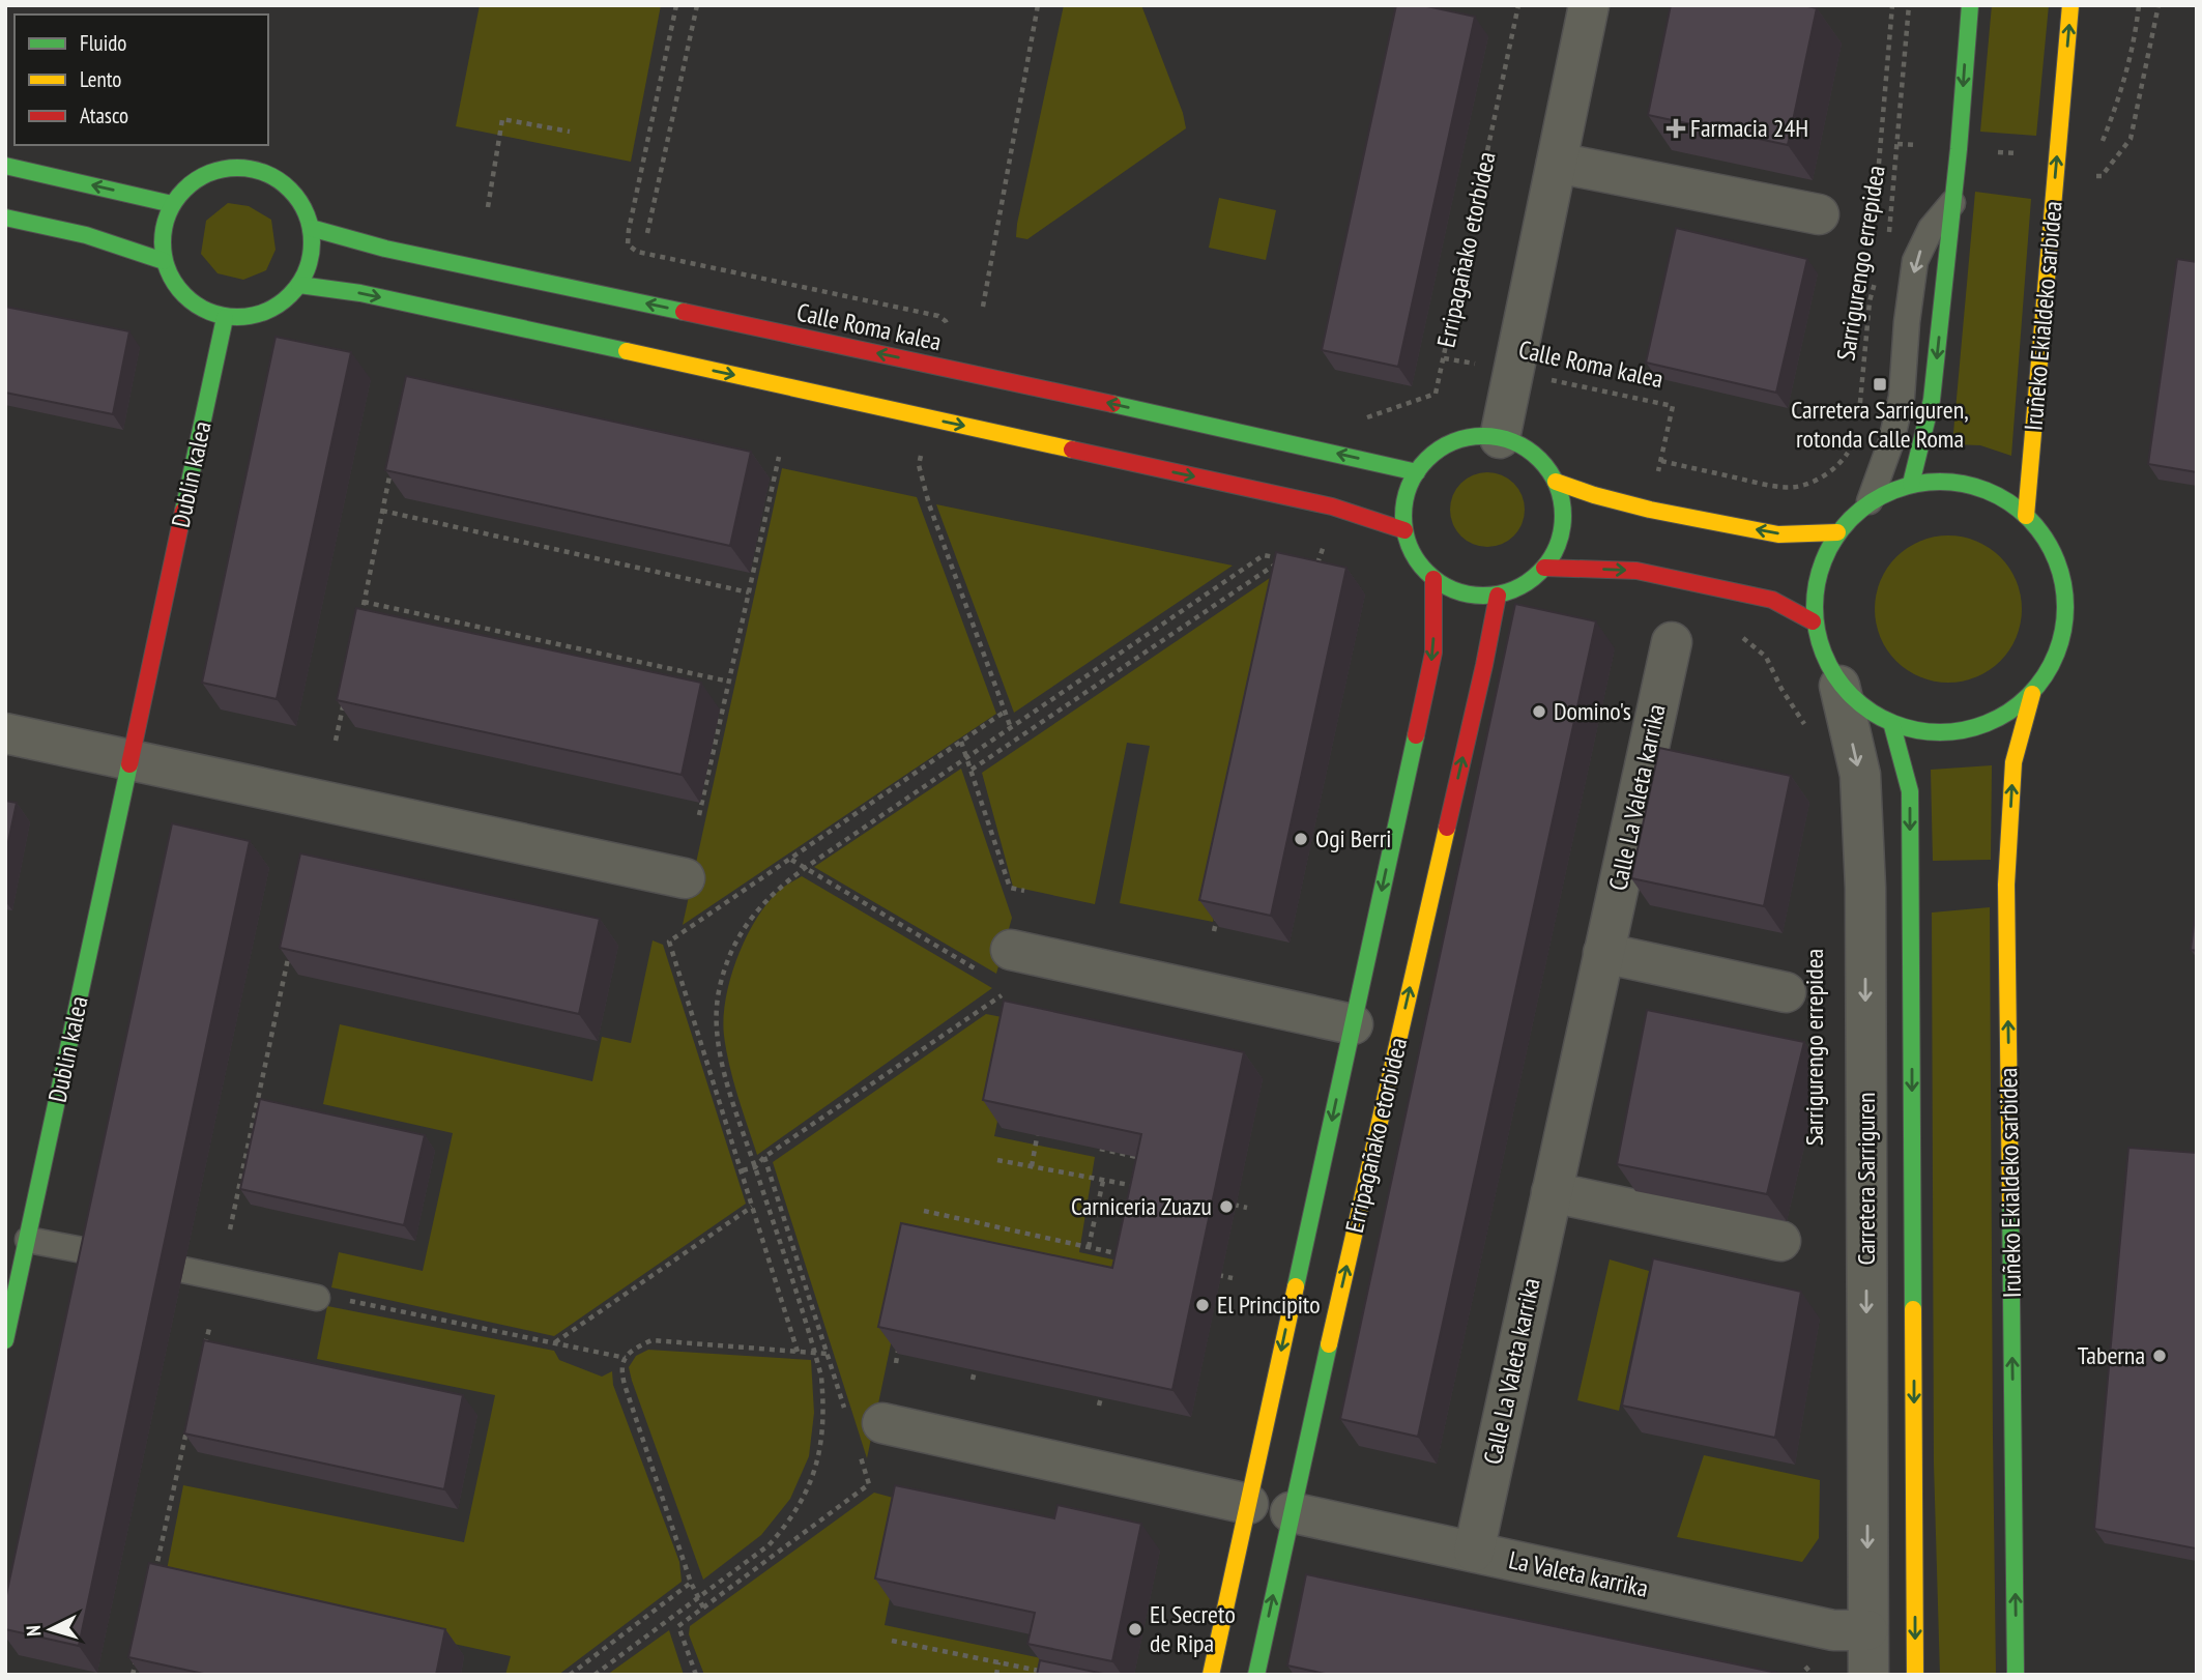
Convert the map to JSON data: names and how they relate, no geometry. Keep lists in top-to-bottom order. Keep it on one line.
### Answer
{"streets":{"main road":["Erripagañako etorbidea","Iruñeko Ekialdeko sarbidea","Calle Roma kalea","Dublin kalea"],"street":["Calle La Valeta karrika","Carretera Sarriguren","La Valeta karrika"],"path":["Sarrigurengo errepidea"]},"crossings":[["Erripagañako etorbidea","Calle Roma kalea"],["Erripagañako etorbidea","La Valeta karrika"],["Iruñeko Ekialdeko sarbidea","Carretera Sarriguren"],["Calle Roma kalea","Dublin kalea"],["Calle La Valeta karrika","La Valeta karrika"],["Carretera Sarriguren","La Valeta karrika"]],"one_way":["Calle Roma kalea","Carretera Sarriguren"],"places":{"health":["Farmacia 24H"],"transit":["Carretera Sarriguren, rotonda Calle Roma"],"other":["Domino's","Ogi Berri","Carniceria Zuazu","El Principito","Taberna","El Secreto de Ripa"]},"legend":["Fluido","Lento","Atasco"],"north":"left"}
